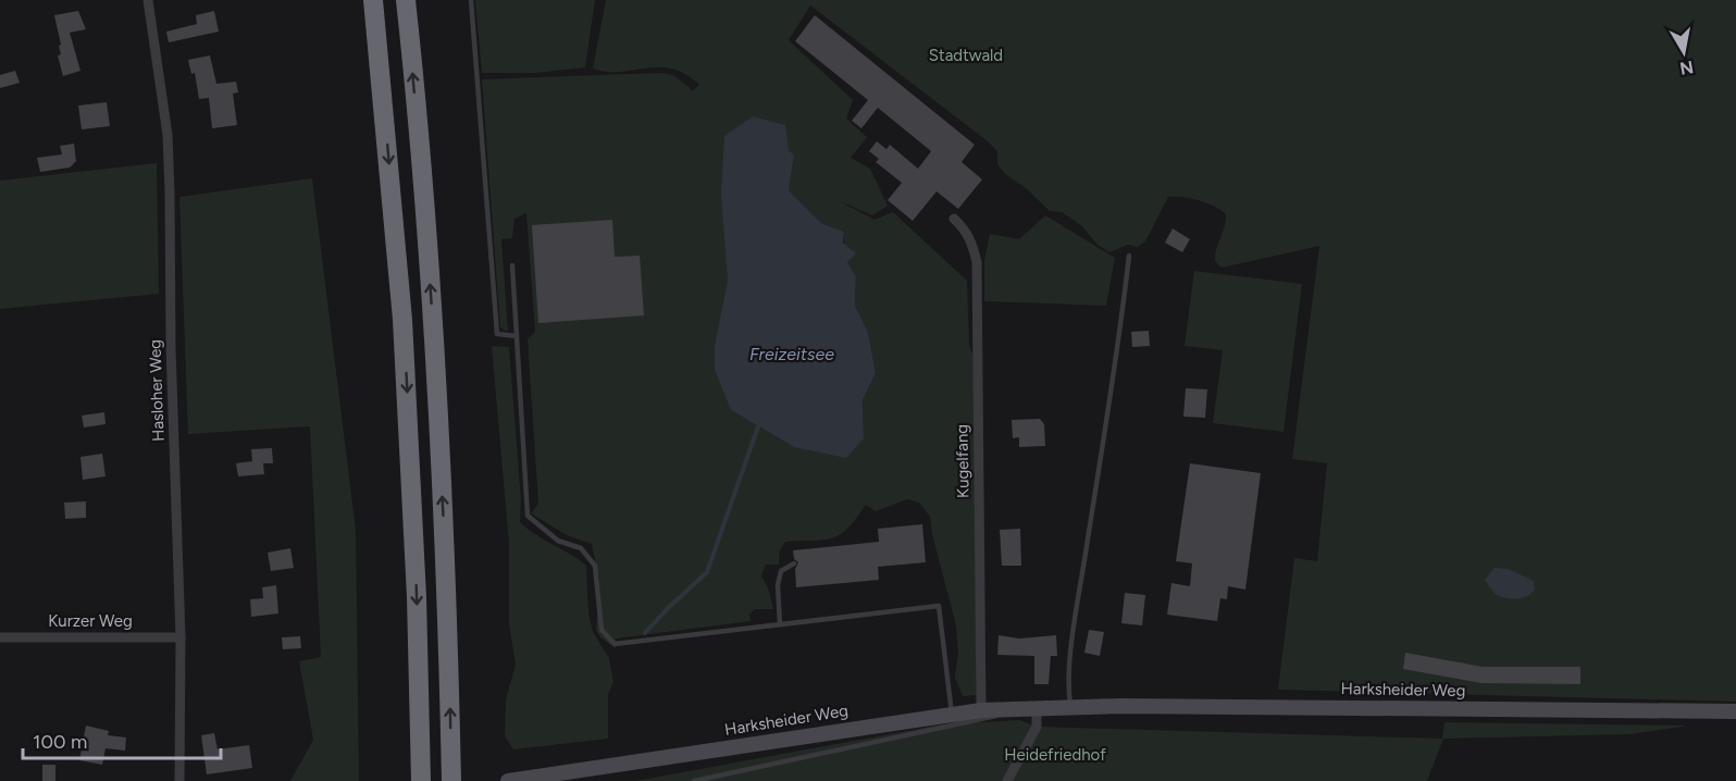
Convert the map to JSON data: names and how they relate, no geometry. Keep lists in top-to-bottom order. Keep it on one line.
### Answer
{"streets":{"main road":["Harksheider Weg"],"street":["Hasloher Weg","Kugelfang","Kurzer Weg"]},"crossings":[["Hasloher Weg","Kurzer Weg"],["Kugelfang","Harksheider Weg"]],"water":["Freizeitsee"],"parks":["Stadtwald","Heidefriedhof"],"scale_bar":"100 m","north":"bottom"}
